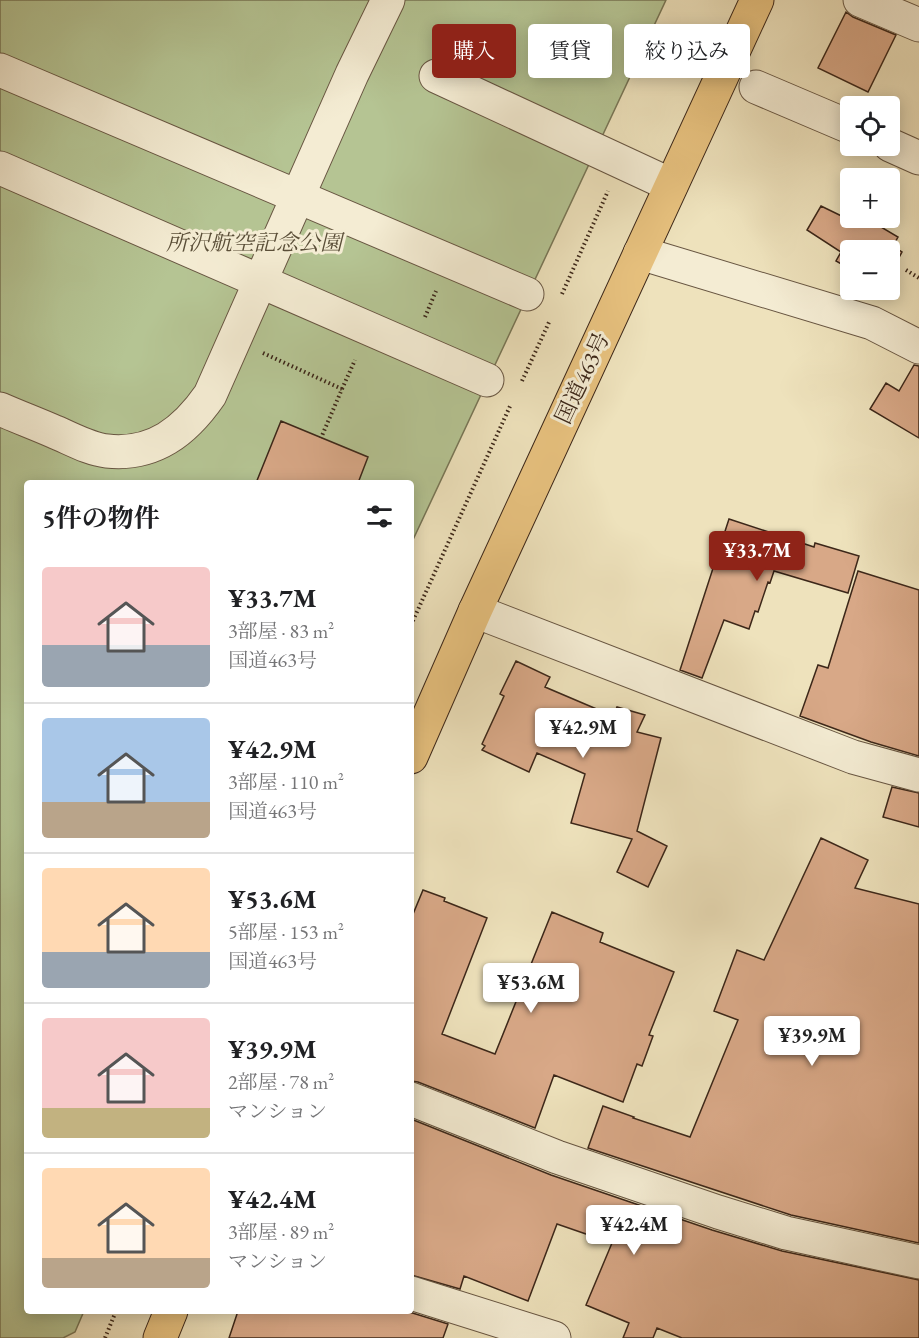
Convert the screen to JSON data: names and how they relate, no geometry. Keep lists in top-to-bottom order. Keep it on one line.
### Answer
{"streets":{"highway":["国道463号"]},"parks":["所沢航空記念公園"],"page":{"chip":["購入","賃貸","絞り込み"],"map_buttons":["+","−"],"heading":"5件の物件","price":["¥33.7M","¥42.9M","¥53.6M","¥39.9M","¥42.4M"],"list":[{"name":"¥33.7M","note":"3部屋 · 83 m² · 国道463号"},{"name":"¥42.9M","note":"3部屋 · 110 m² · 国道463号"},{"name":"¥53.6M","note":"5部屋 · 153 m² · 国道463号"},{"name":"¥39.9M","note":"2部屋 · 78 m² · マンション"},{"name":"¥42.4M","note":"3部屋 · 89 m² · マンション"}]}}
